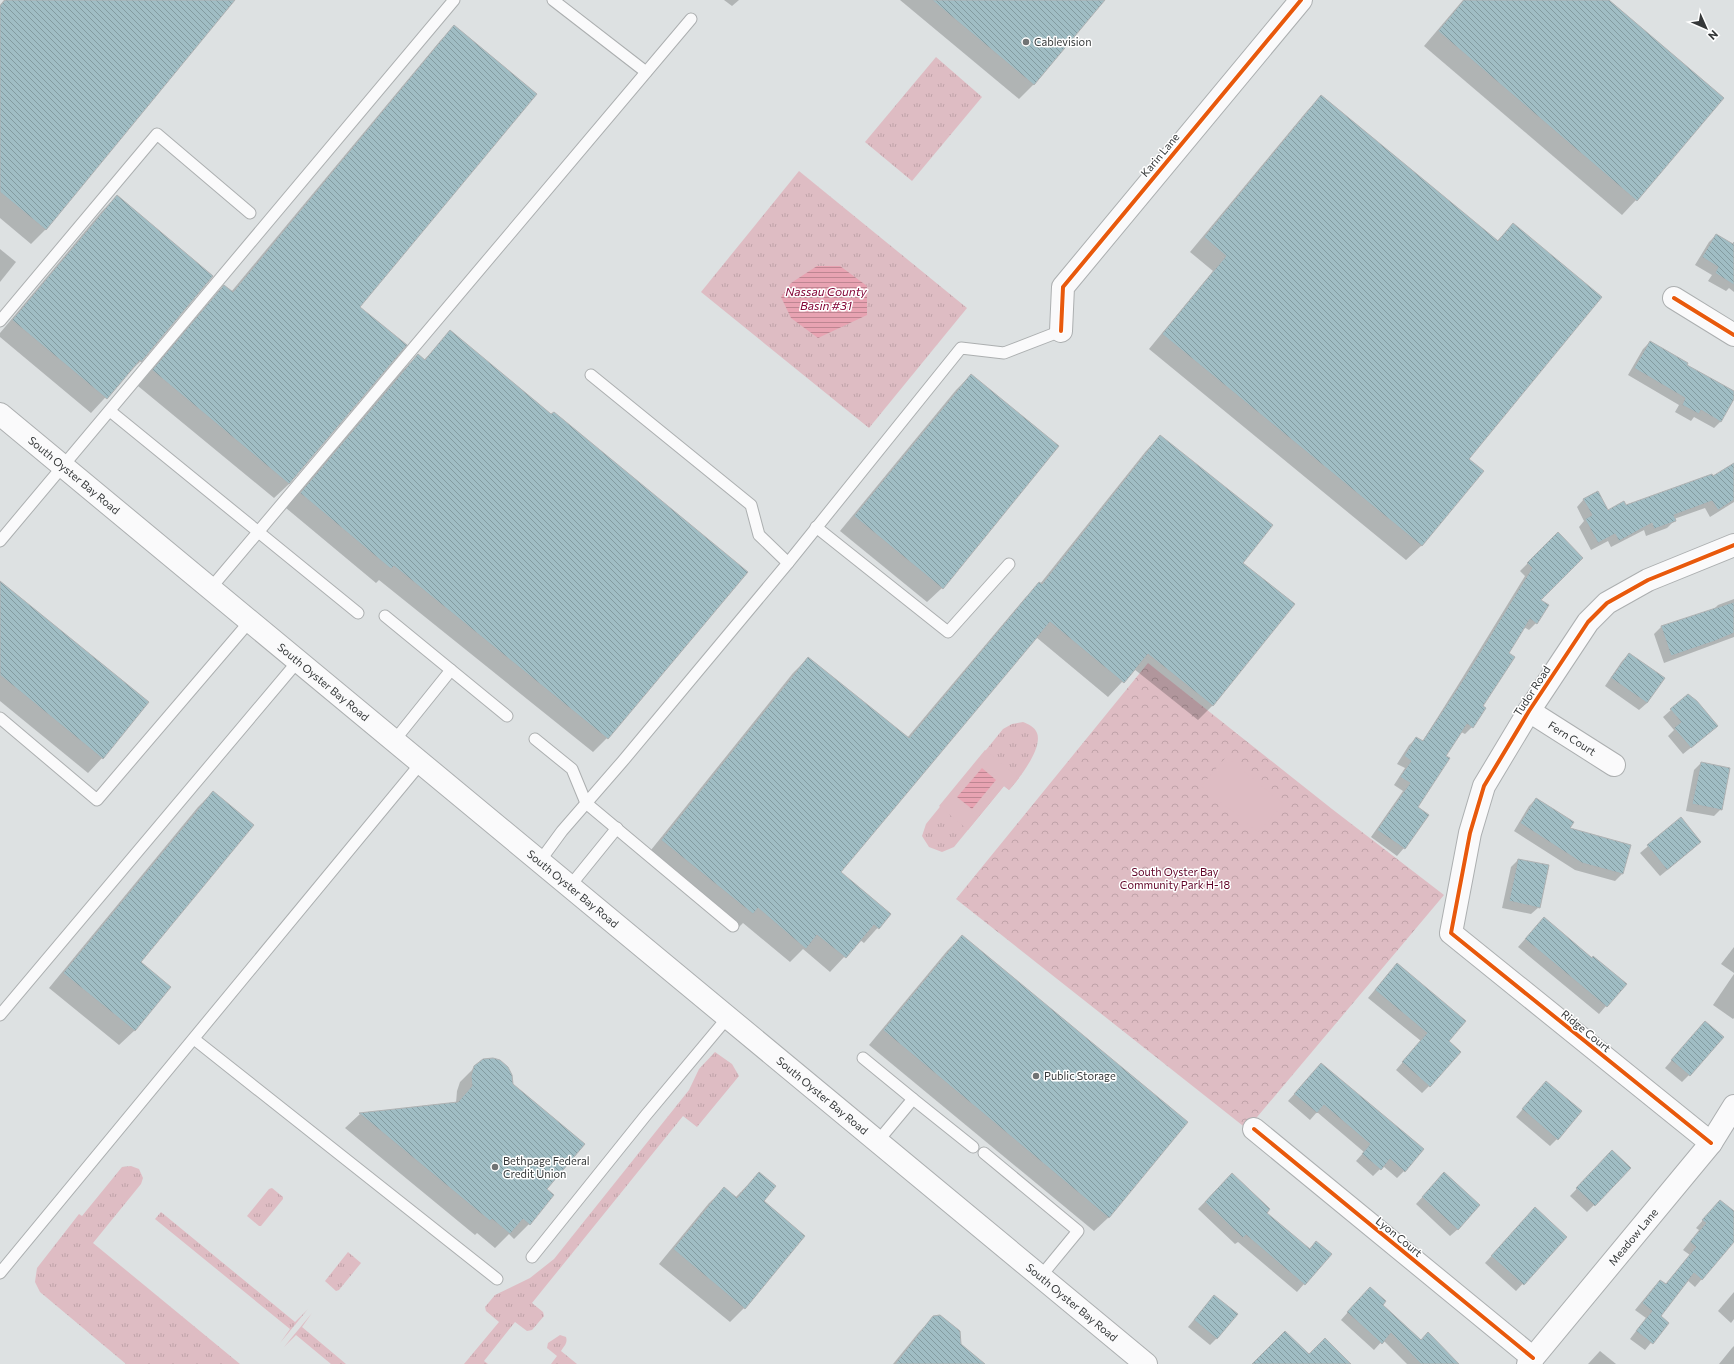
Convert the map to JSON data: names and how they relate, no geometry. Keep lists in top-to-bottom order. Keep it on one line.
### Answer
{"streets":{"street":["Karin Lane","South Oyster Bay Road","Tudor Road","Fern Court","Ridge Court","Lyon Court","Meadow Lane"]},"crossings":[["Tudor Road","Fern Court"],["Tudor Road","Ridge Court"],["Ridge Court","Meadow Lane"],["Lyon Court","Meadow Lane"]],"water":["Nassau County Basin #31"],"parks":["South Oyster Bay Community Park H-18"],"places":["Cablevision","Public Storage","Bethpage Federal Credit Union"],"north":"bottom right"}
